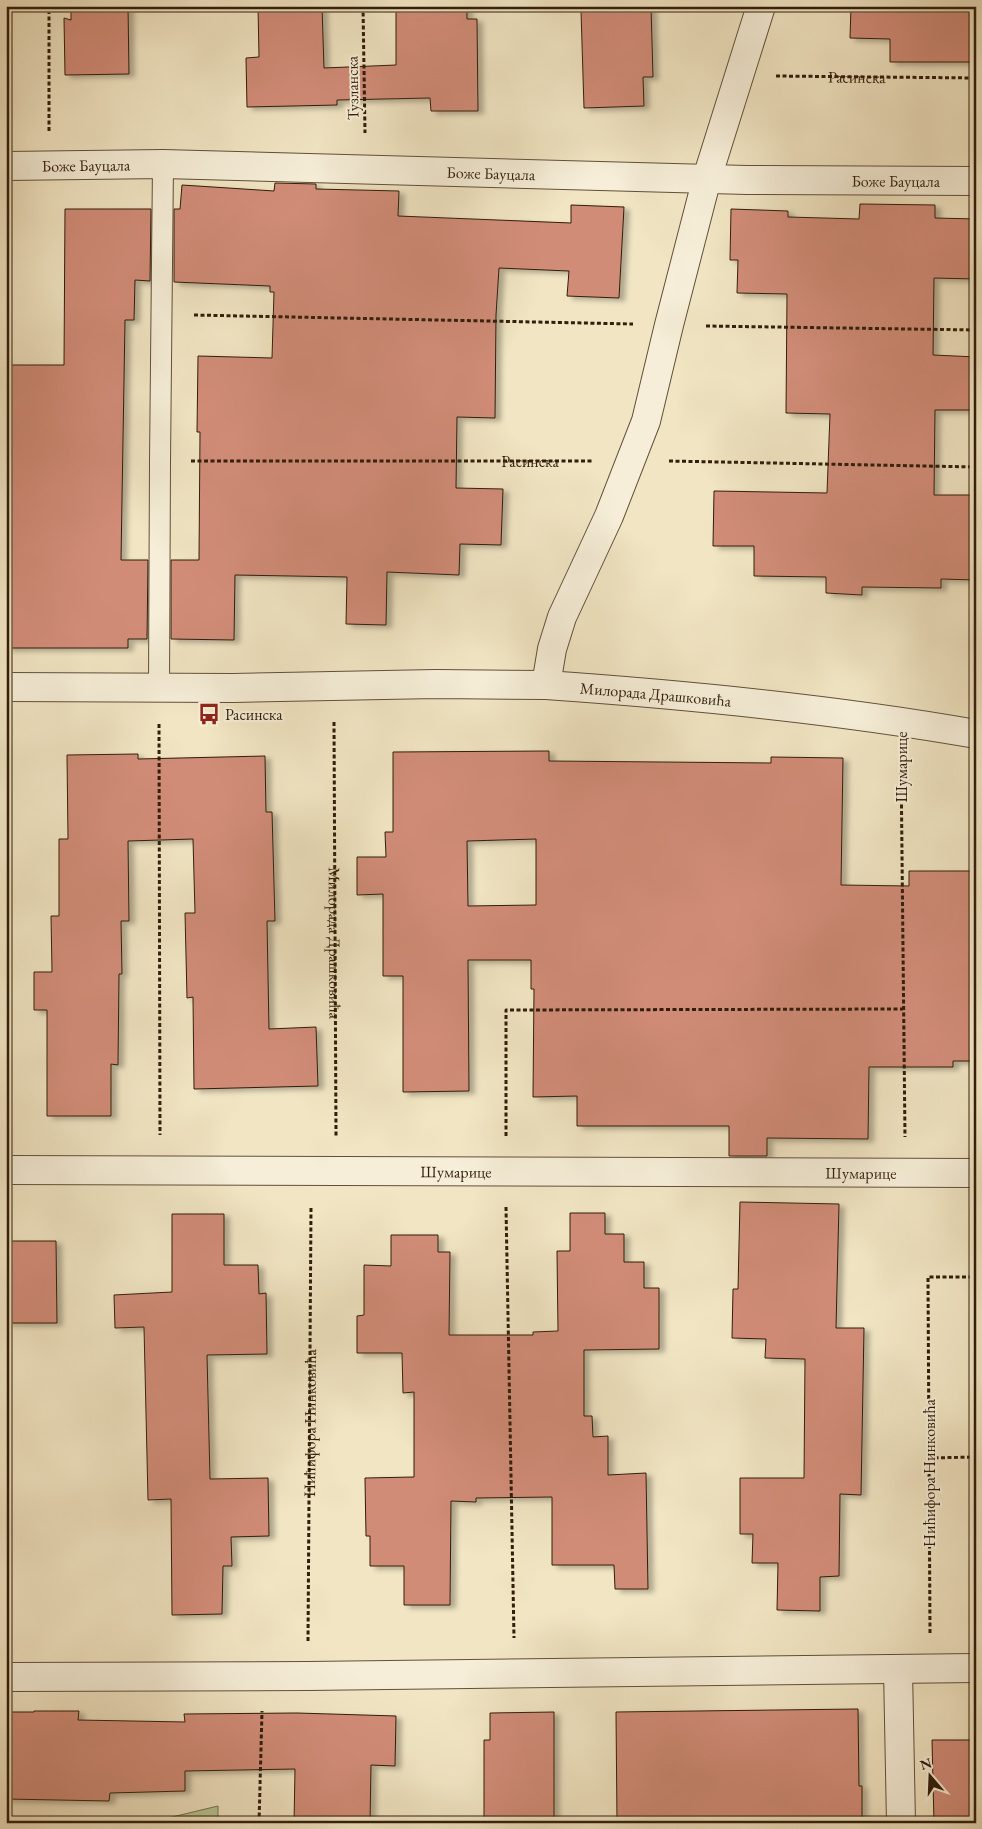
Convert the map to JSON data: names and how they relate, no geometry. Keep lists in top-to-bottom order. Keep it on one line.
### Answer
{"streets":{"street":["Боже Бауцала","Милорада Драшковића","Шумарице"],"path":["Расинска","Тузланска","Нићифора Нинковића"]},"crossings":[["Тузланска","Боже Бауцала"],["Милорада Драшковића","Шумарице"],["Милорада Драшковића","Нићифора Нинковића"],["Шумарице","Нићифора Нинковића"]],"places":{"bus stop":["Расинска"]},"north":"top"}
